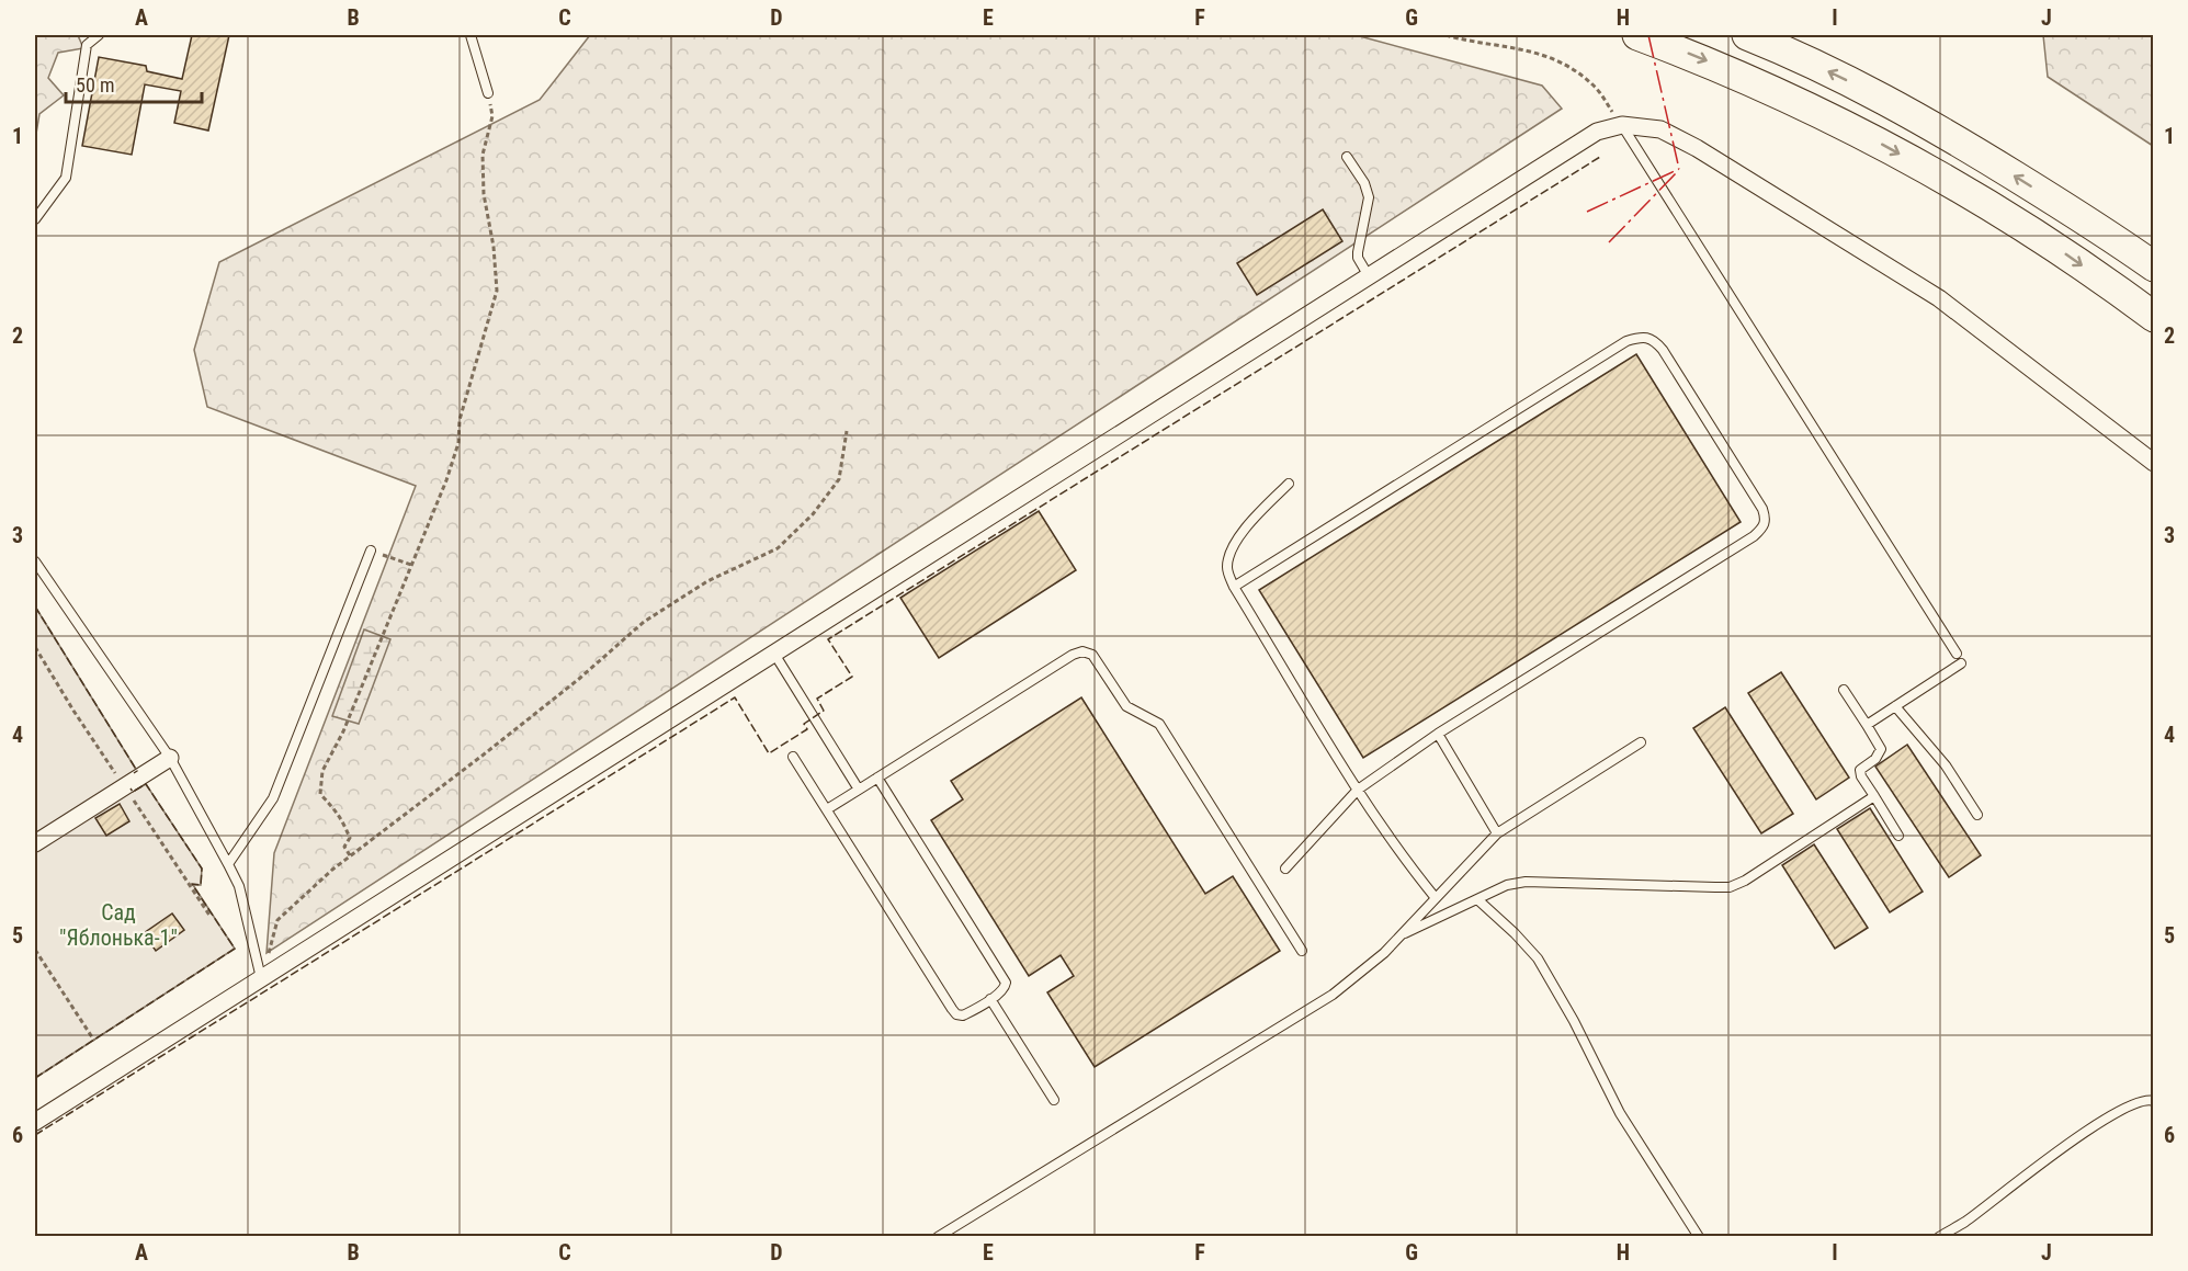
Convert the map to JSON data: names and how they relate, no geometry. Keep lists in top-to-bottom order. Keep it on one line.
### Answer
{"parks":["Сад \"Яблонька-1\""],"scale_bar":"50 m","grid":{"columns":["A","B","C","D","E","F","G","H","I","J"],"rows":["1","2","3","4","5","6"]}}
